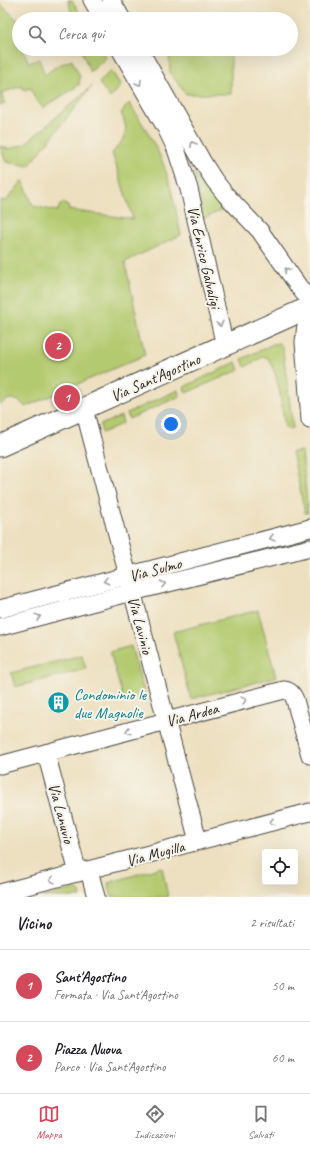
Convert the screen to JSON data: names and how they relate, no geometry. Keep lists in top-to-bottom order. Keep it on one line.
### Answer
{"streets":{"main road":["Via Sant'Agostino"],"street":["Via Enrico Galvaligi","Via Sulmo","Via Lavinio","Via Ardea","Via Lanuvio","Via Mugilla"]},"crossings":[["Via Enrico Galvaligi","Via Sant'Agostino"],["Via Sant'Agostino","Via Lavinio"],["Via Sulmo","Via Lavinio"],["Via Lavinio","Via Ardea"],["Via Lavinio","Via Mugilla"],["Via Ardea","Via Lanuvio"],["Via Lanuvio","Via Mugilla"]],"one_way":["Via Mugilla"],"places":{"building":["Condominio le due Magnolie"]},"page":{"search":"Cerca qui","pins":["2","1"],"heading":["Vicino","2 risultati"],"list":[{"mark":"1","name":"Sant'Agostino","note":"Fermata · Via Sant'Agostino","value":"50 m"},{"mark":"2","name":"Piazza Nuova","note":"Parco · Via Sant'Agostino","value":"60 m"}],"nav":["Mappa","Indicazioni","Salvati"]}}
